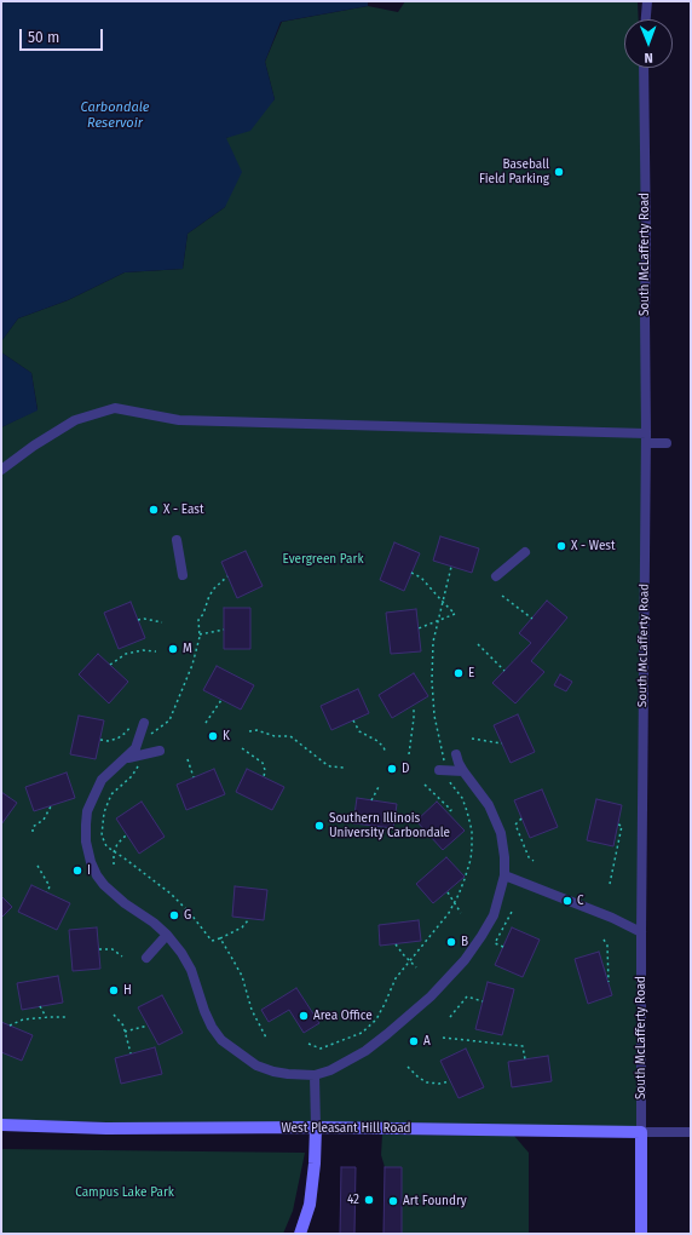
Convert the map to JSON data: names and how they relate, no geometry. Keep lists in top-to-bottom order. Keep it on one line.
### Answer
{"streets":{"street":["South McLafferty Road","West Pleasant Hill Road"]},"crossings":[["South McLafferty Road","West Pleasant Hill Road"]],"water":["Carbondale Reservoir"],"parks":["Evergreen Park","Campus Lake Park"],"places":["Baseball Field Parking","X - East","X - West","M","E","K","D","Southern Illinois University Carbondale","I","C","G","B","H","Area Office","A","42","Art Foundry"],"scale_bar":"50 m","north":"bottom"}
